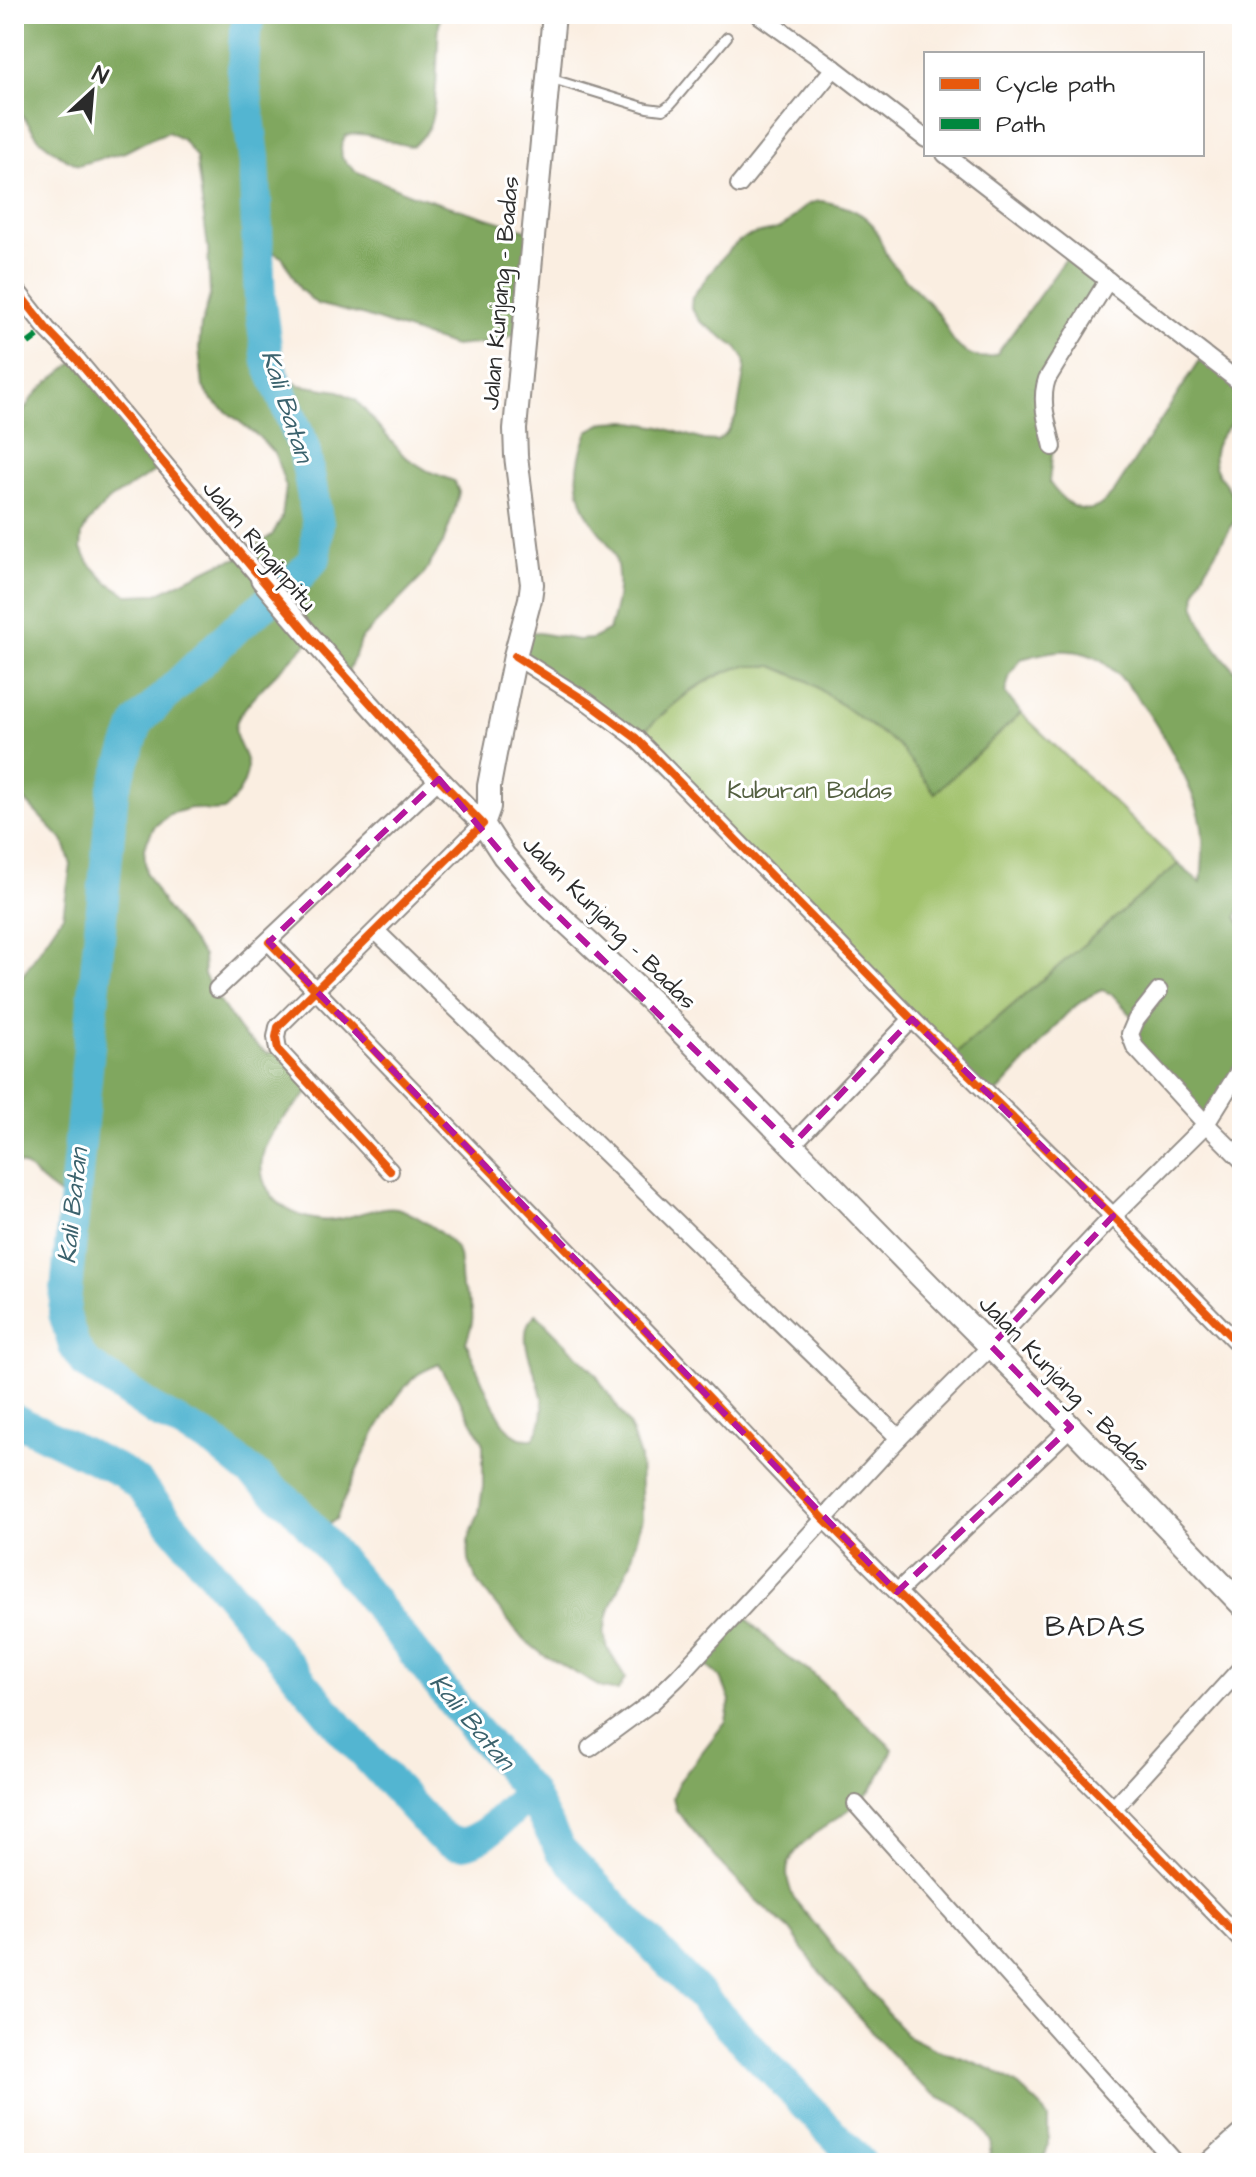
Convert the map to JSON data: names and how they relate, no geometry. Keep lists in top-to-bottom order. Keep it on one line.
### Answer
{"streets":{"main road":["Jalan Kunjang - Badas"],"street":["Jalan RInginpitu"]},"crossings":[["Jalan Kunjang - Badas","Jalan RInginpitu"]],"districts":["BADAS"],"water":["Kali Batan"],"parks":["Kuburan Badas"],"legend":["Cycle path","Path"],"north":"top right"}
